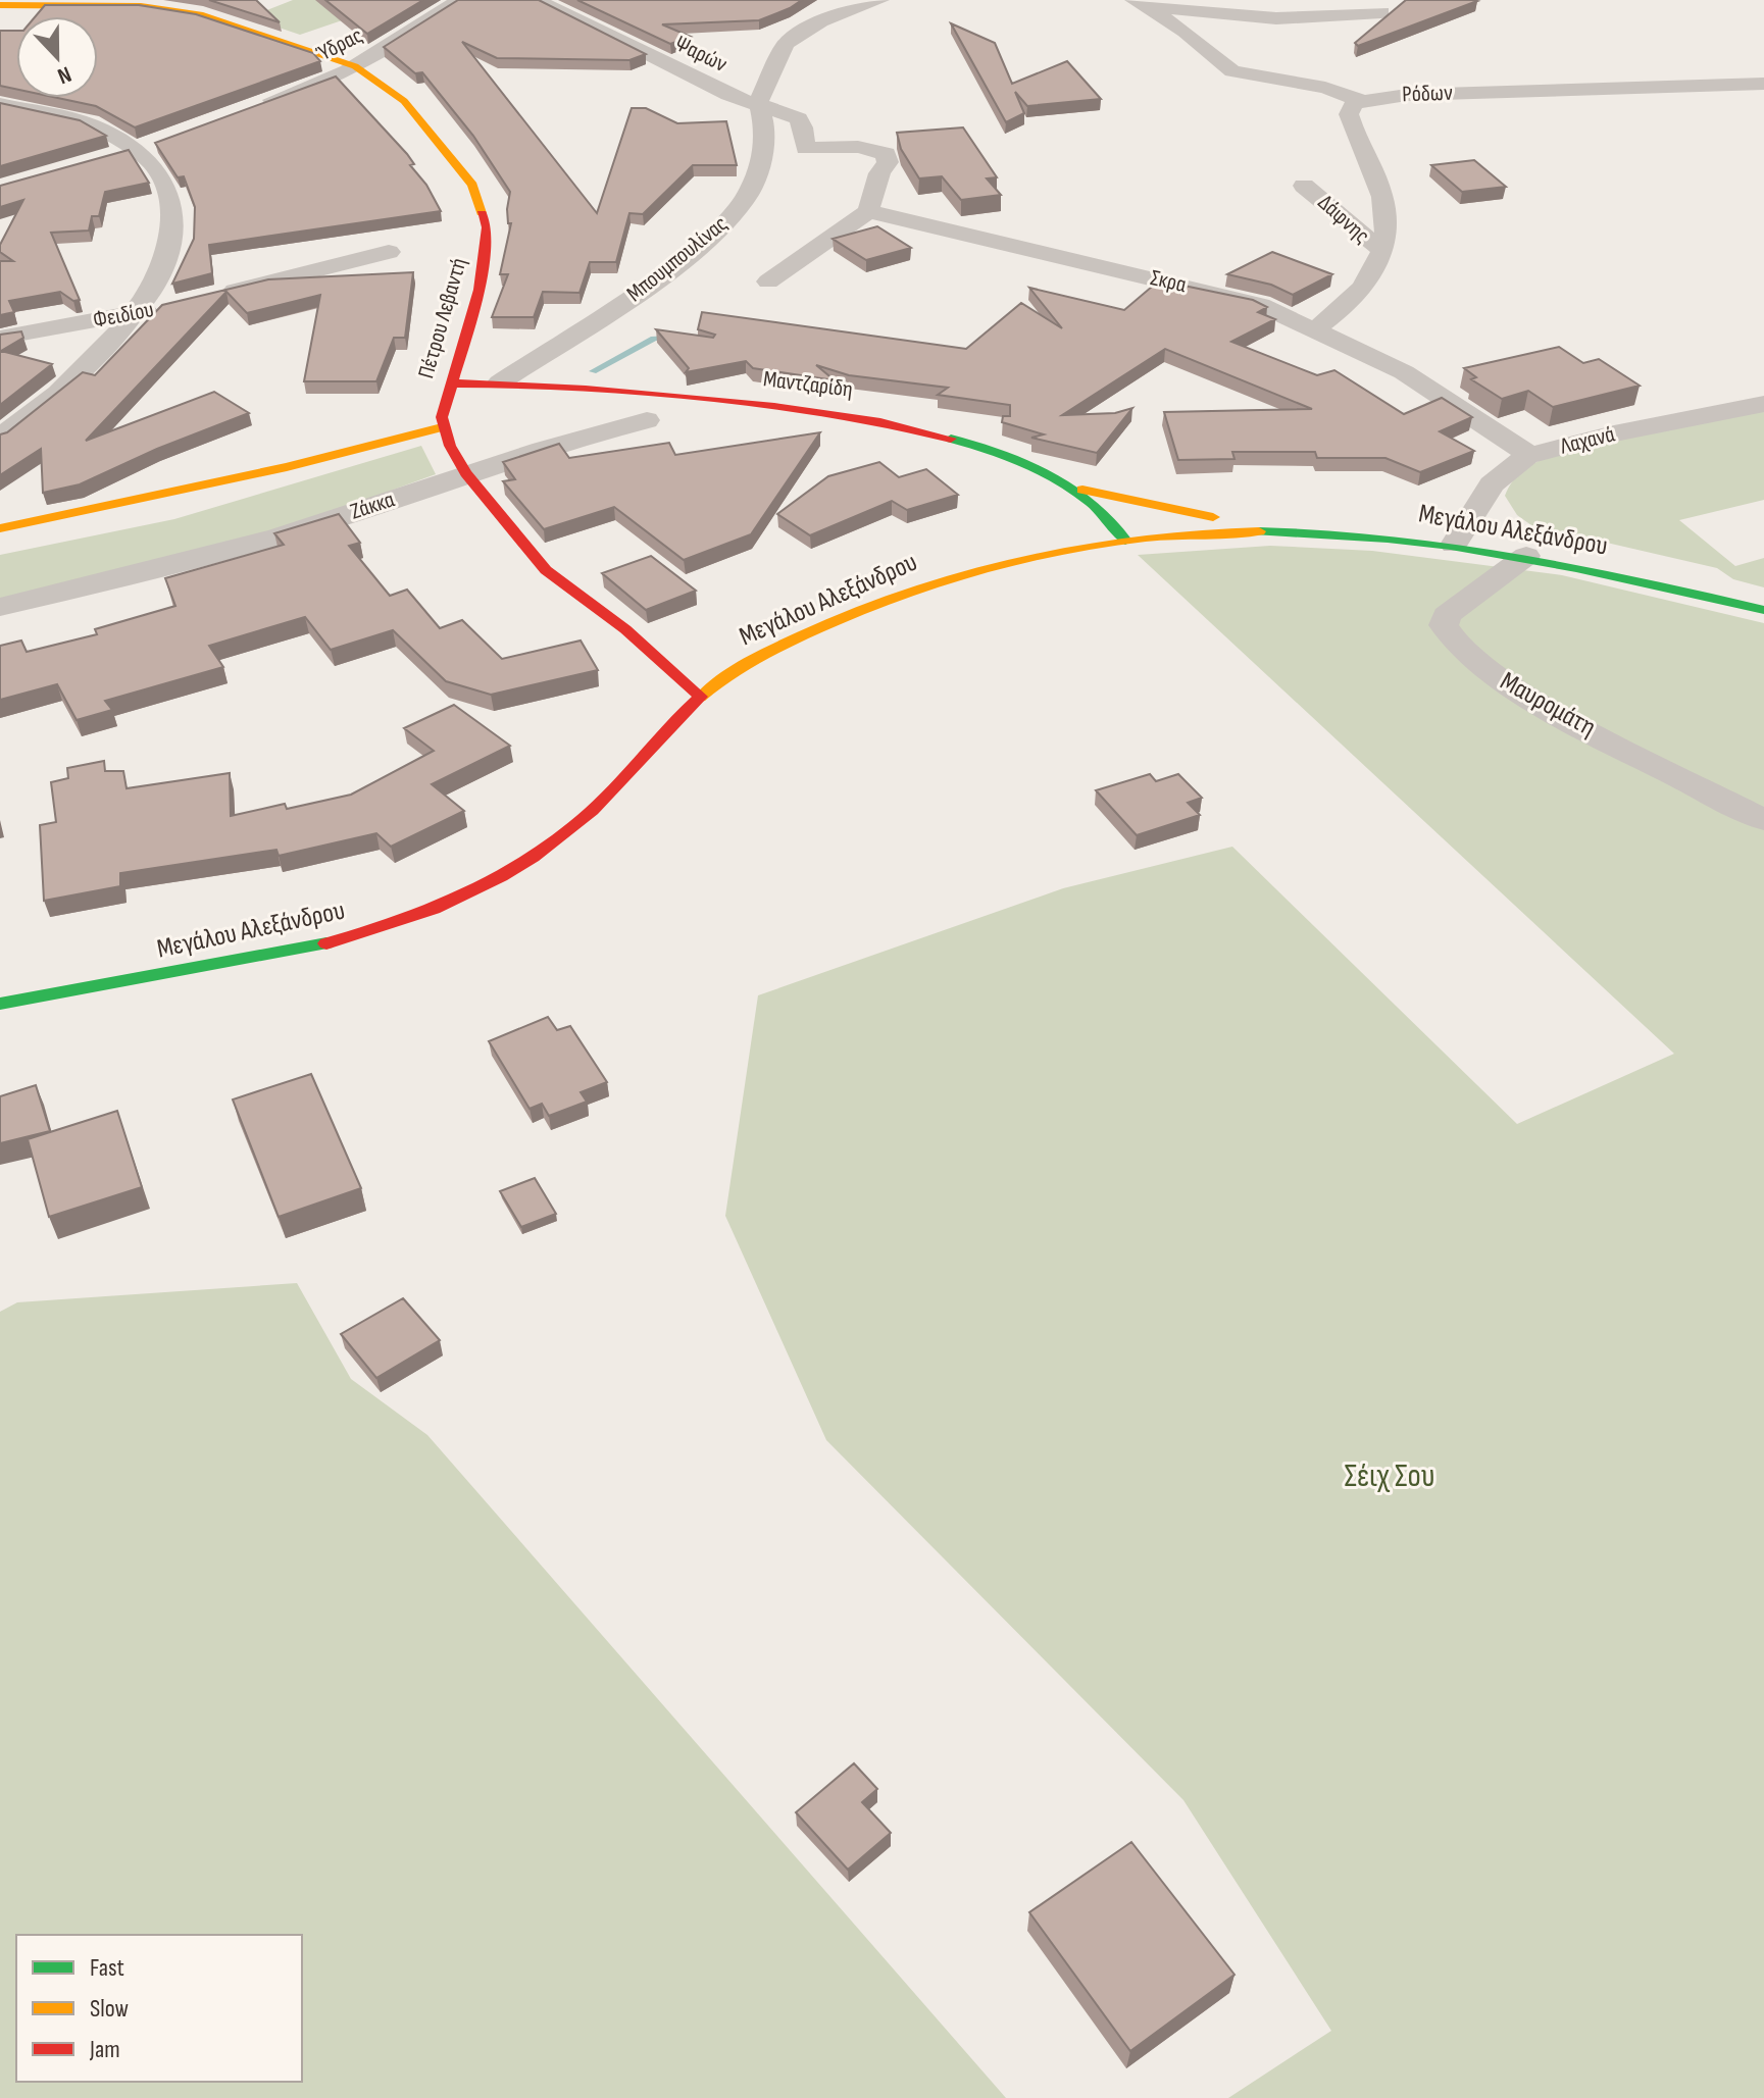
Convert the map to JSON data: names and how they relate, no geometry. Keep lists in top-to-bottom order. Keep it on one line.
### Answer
{"streets":{"street":["Ύδρας","Ψαρών","Ρόδων","Δάφνης","Μπουμπουλίνας","Σκρα","Φειδίου","Πέτρου Λεβαντή","Μαντζαρίδη","Λαχανά","Ζάκκα","Μεγάλου Αλεξάνδρου","Μαυρομάτη"]},"crossings":[["Ύδρας","Πέτρου Λεβαντή"],["Ψαρών","Μπουμπουλίνας"],["Μπουμπουλίνας","Μαντζαρίδη"],["Σκρα","Λαχανά"],["Πέτρου Λεβαντή","Μαντζαρίδη"],["Μαντζαρίδη","Μεγάλου Αλεξάνδρου"],["Λαχανά","Μεγάλου Αλεξάνδρου"],["Μεγάλου Αλεξάνδρου","Μαυρομάτη"]],"parks":["Σέιχ Σου"],"legend":["Fast","Slow","Jam"],"north":"bottom"}
